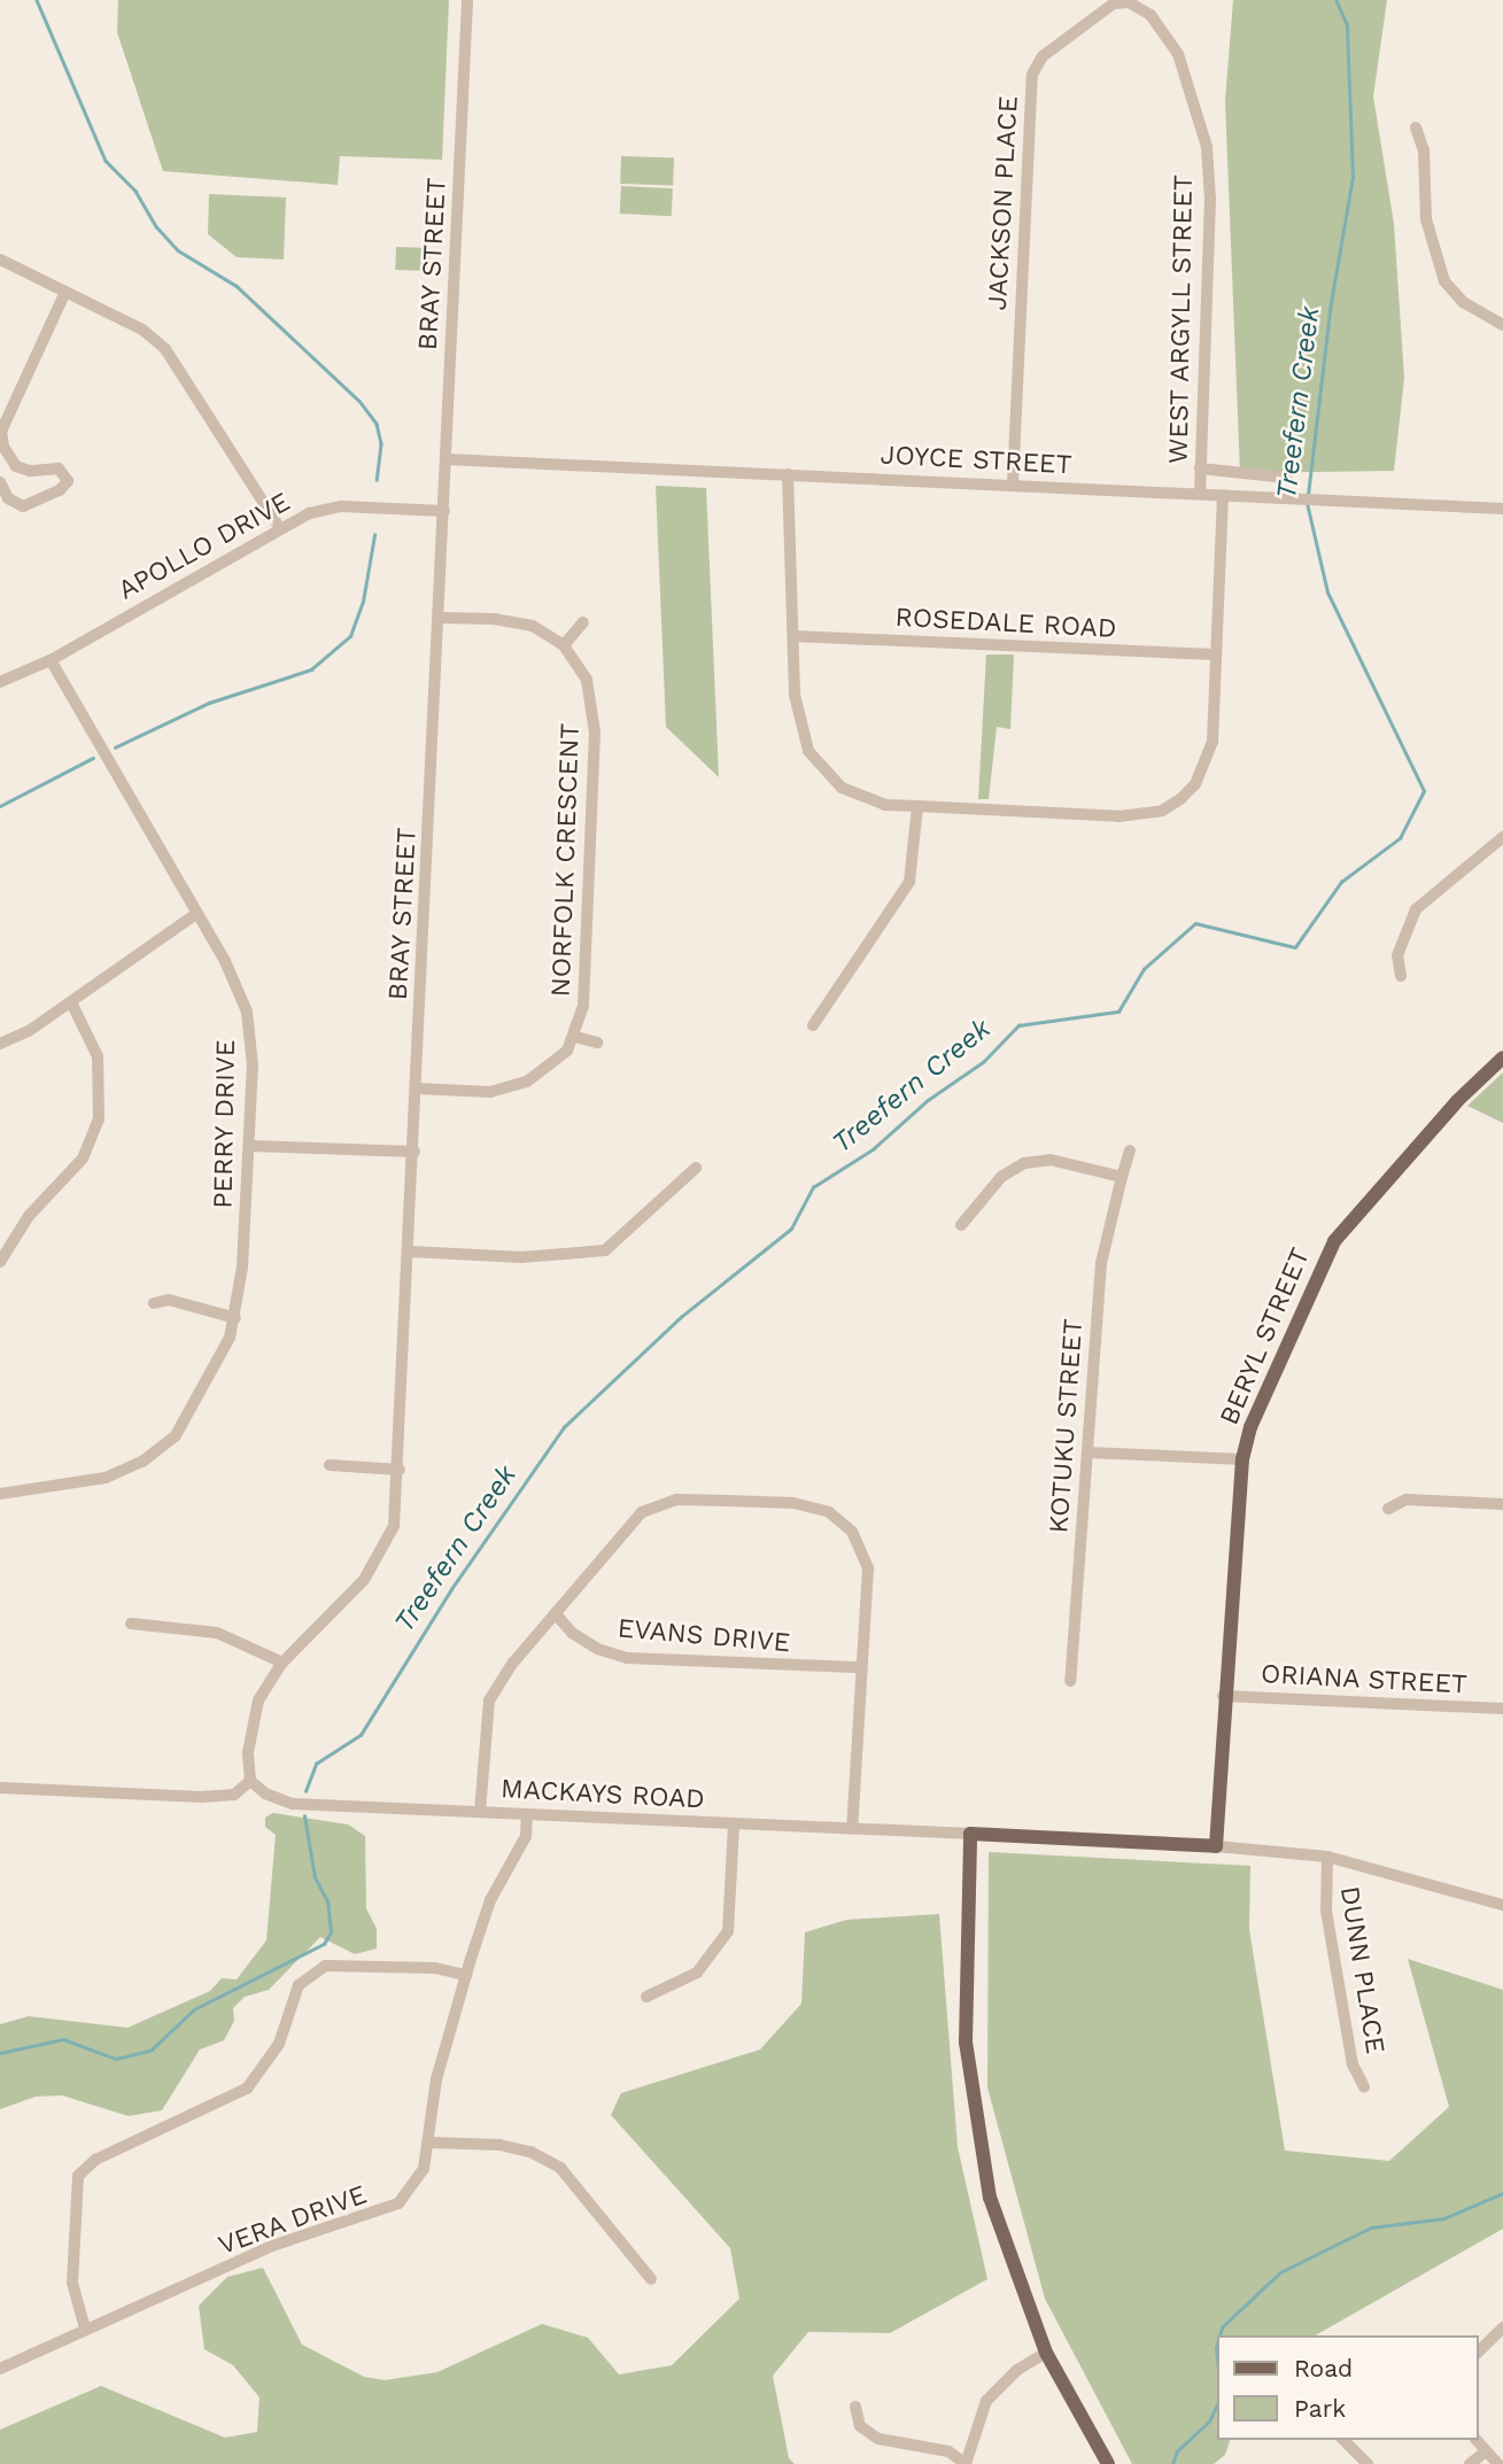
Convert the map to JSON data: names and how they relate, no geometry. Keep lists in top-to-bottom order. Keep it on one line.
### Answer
{"streets":{"main road":["BERYL STREET","MACKAYS ROAD"],"street":["JACKSON PLACE","BRAY STREET","WEST ARGYLL STREET","JOYCE STREET","APOLLO DRIVE","ROSEDALE ROAD","NORFOLK CRESCENT","PERRY DRIVE","KOTUKU STREET","EVANS DRIVE","ORIANA STREET","DUNN PLACE","VERA DRIVE"]},"crossings":[["JACKSON PLACE","WEST ARGYLL STREET"],["JACKSON PLACE","JOYCE STREET"],["BRAY STREET","JOYCE STREET"],["BRAY STREET","APOLLO DRIVE"],["BRAY STREET","NORFOLK CRESCENT"],["BRAY STREET","MACKAYS ROAD"],["WEST ARGYLL STREET","JOYCE STREET"],["APOLLO DRIVE","PERRY DRIVE"],["BERYL STREET","ORIANA STREET"],["BERYL STREET","MACKAYS ROAD"],["MACKAYS ROAD","VERA DRIVE"]],"water":["Treefern Creek"],"legend":["Road","Park"]}
